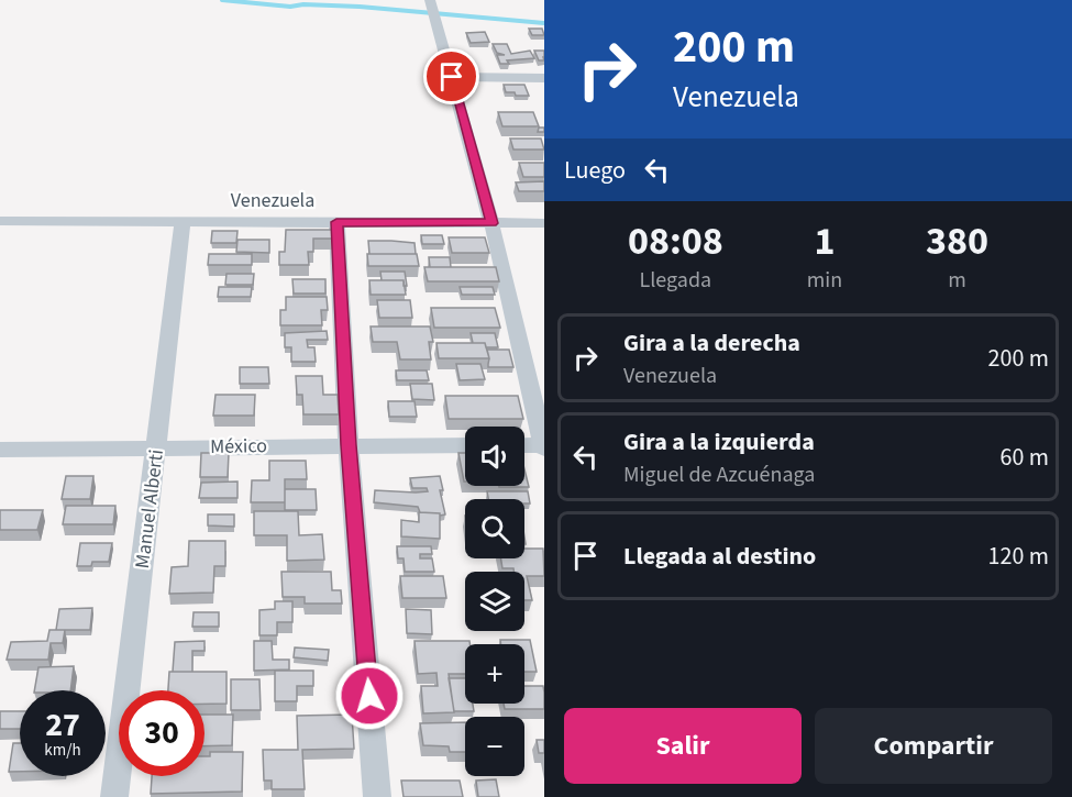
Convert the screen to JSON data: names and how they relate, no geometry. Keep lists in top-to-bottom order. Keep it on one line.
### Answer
{"streets":{"street":["Venezuela","México","Manuel Alberti"]},"crossings":[["Venezuela","Manuel Alberti"],["México","Manuel Alberti"]],"page":{"turn":["200 m","Venezuela"],"then":"Luego","eta":["08:08","Llegada","1","min","380","m"],"list":[{"name":"Gira a la derecha","note":"Venezuela","value":"200 m"},{"name":"Gira a la izquierda","note":"Miguel de Azcuénaga","value":"60 m"},{"name":"Llegada al destino","value":"120 m"}],"map_buttons":["+","−"],"speed":"27 km/h","limit":"30","buttons":["Salir","Compartir"]}}
